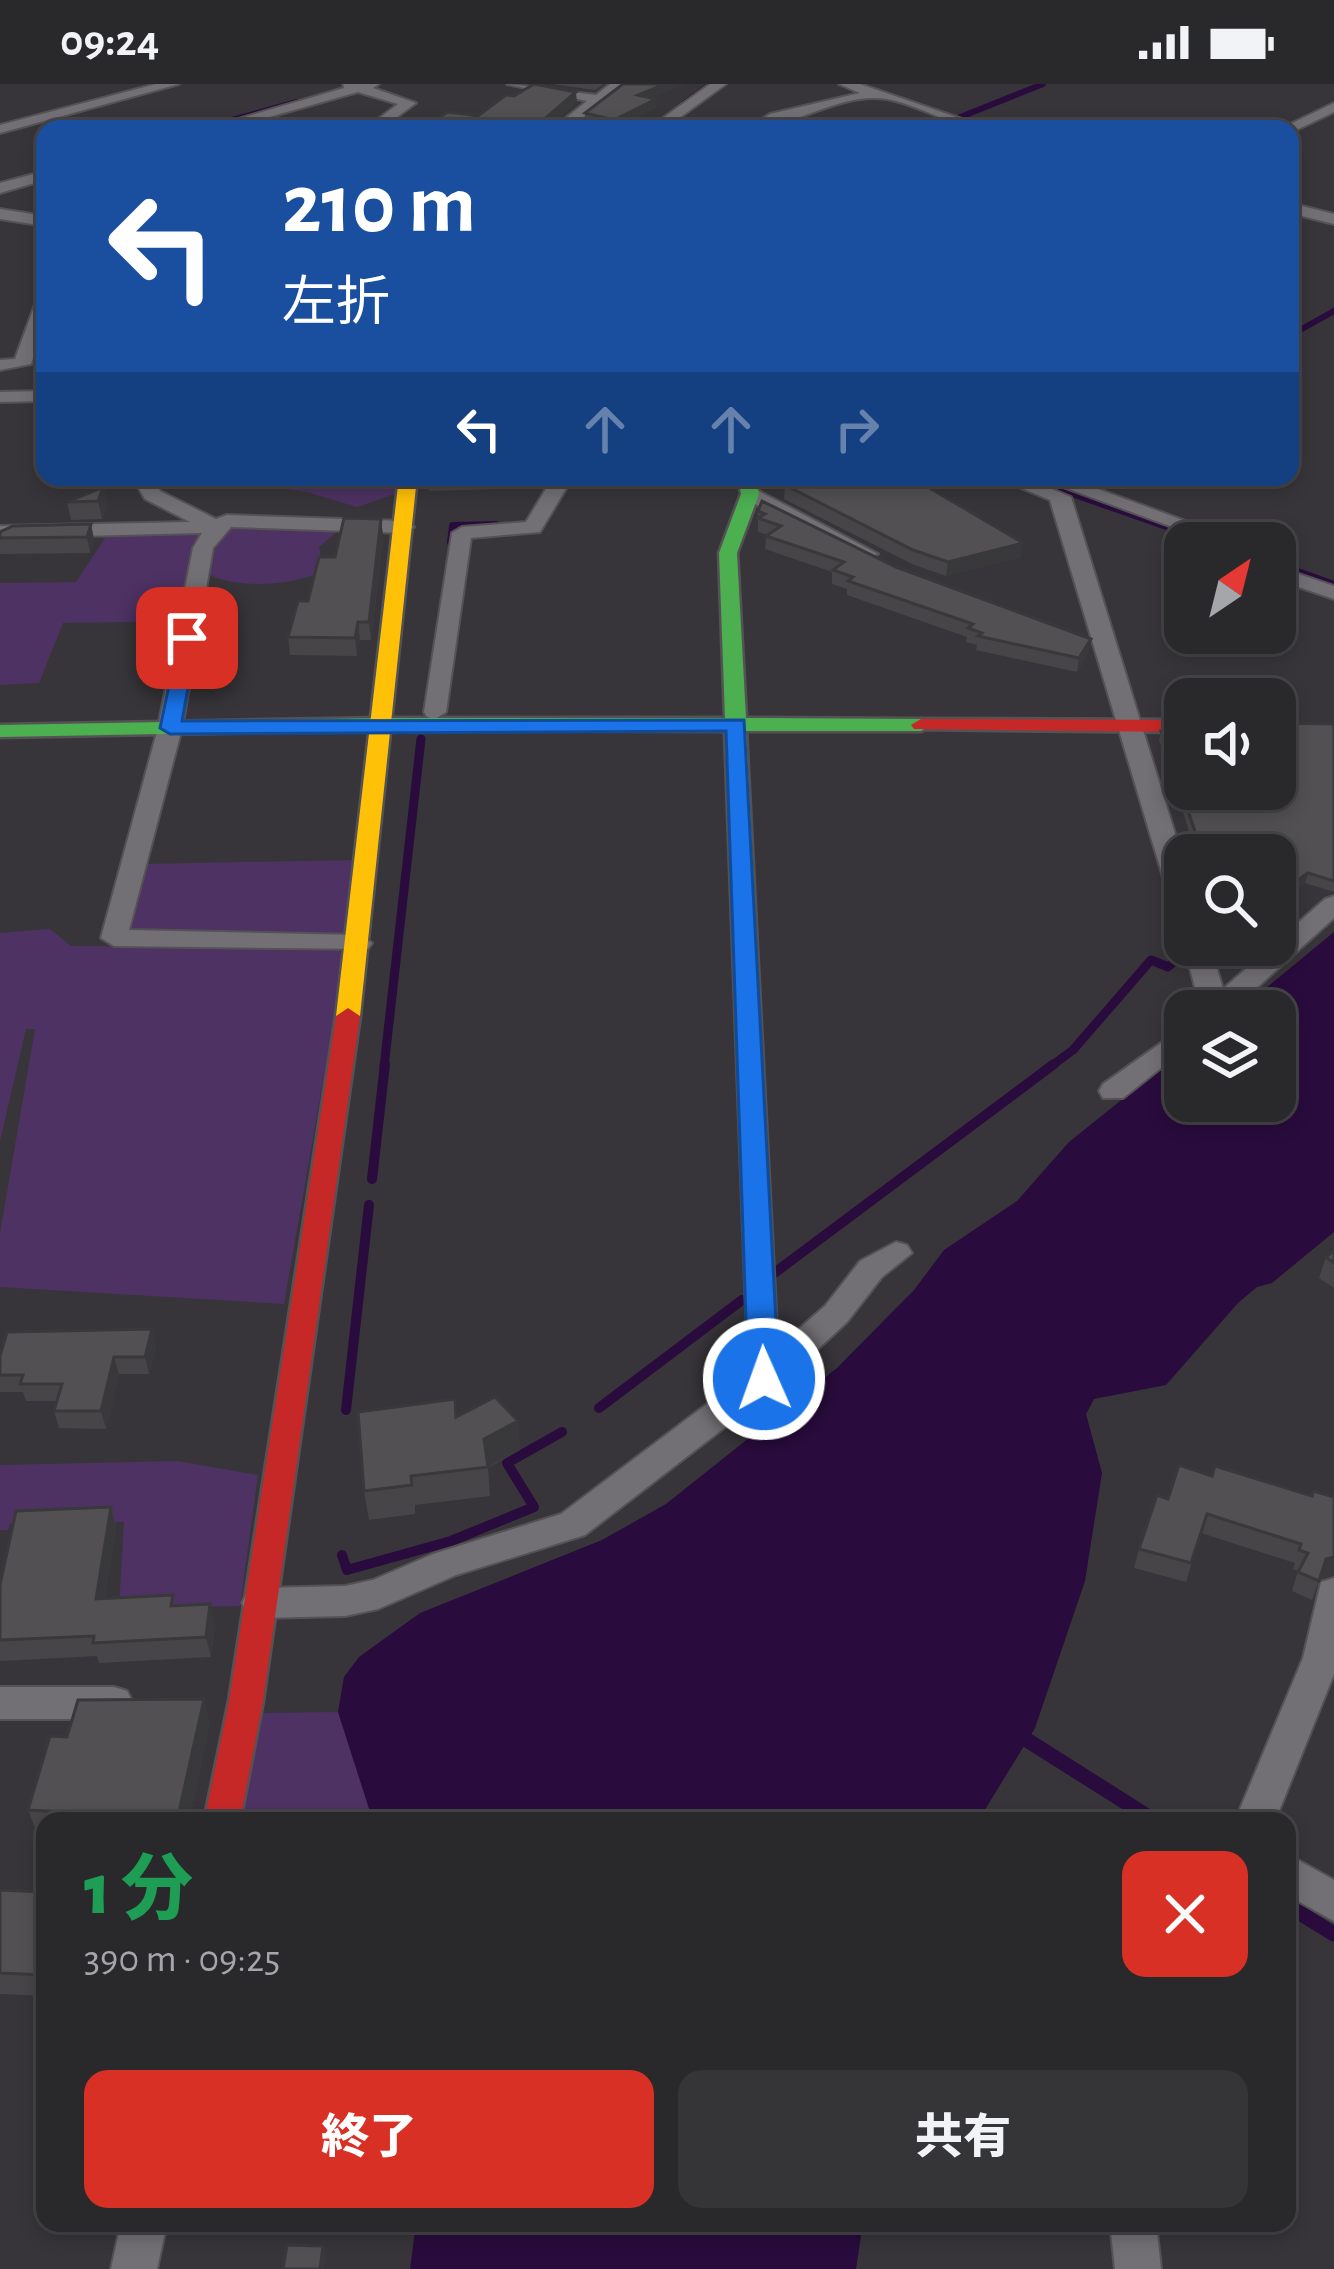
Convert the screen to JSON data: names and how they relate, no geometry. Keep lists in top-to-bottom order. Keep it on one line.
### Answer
{"north":"top right","page":{"status":"09:24","turn":["210 m","左折"],"heading":["1 分","390 m · 09:25"],"buttons":["終了","共有"]}}
